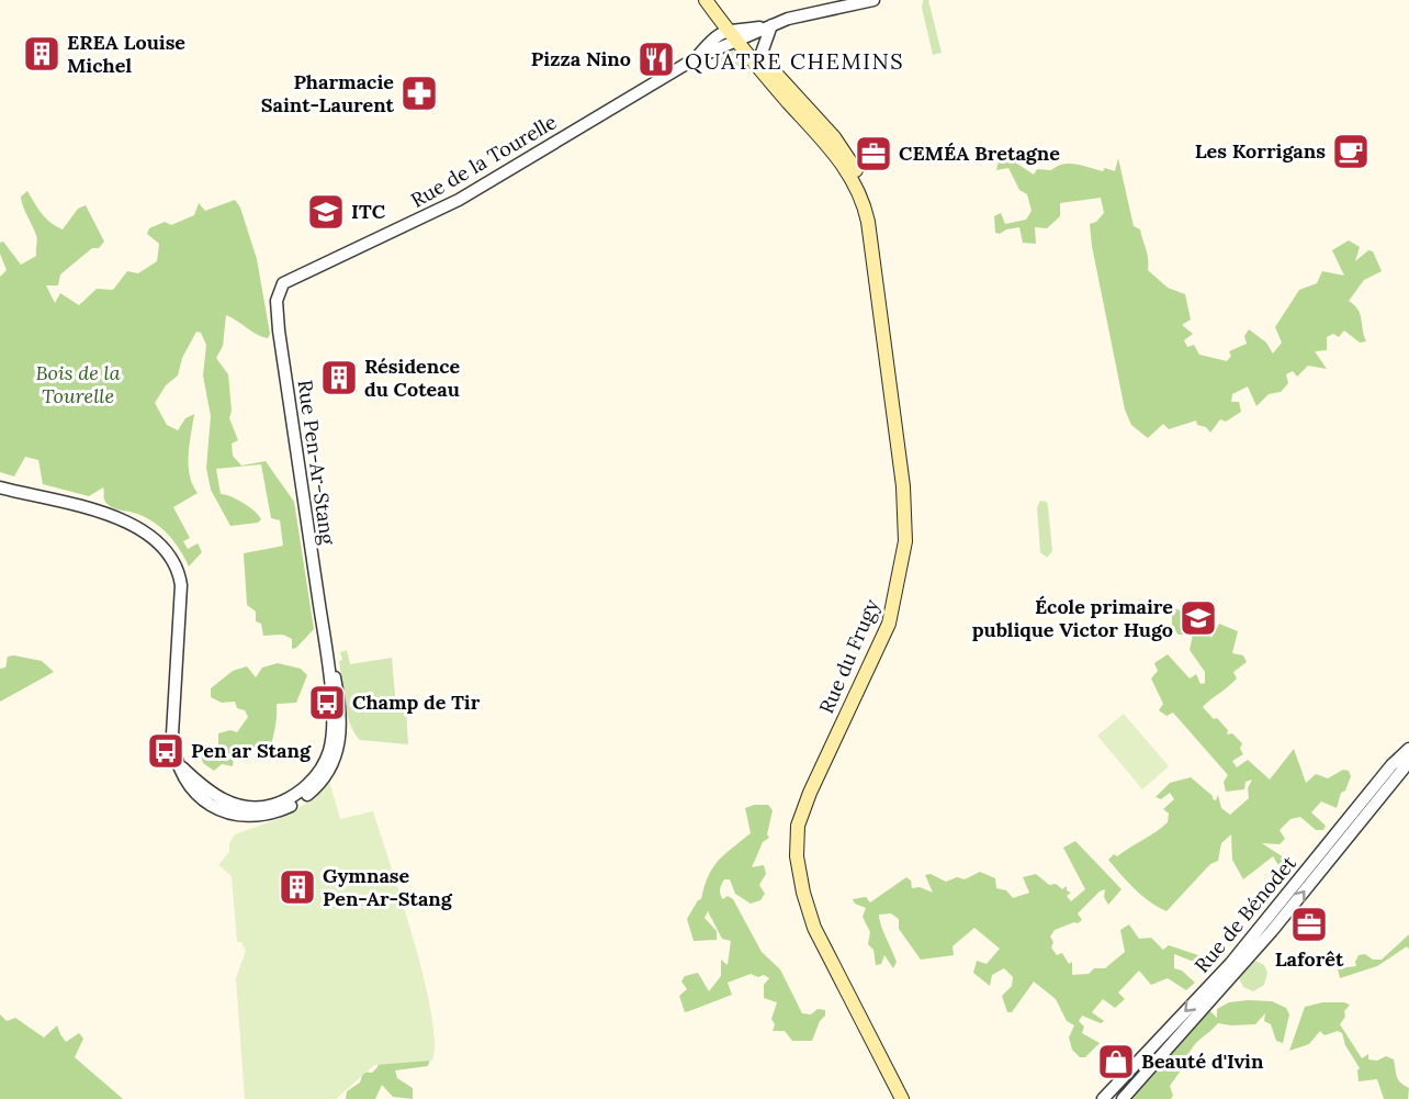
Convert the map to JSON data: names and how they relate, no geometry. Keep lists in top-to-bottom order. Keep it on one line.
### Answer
{"streets":{"main road":["Rue du Frugy"],"street":["Rue de la Tourelle","Rue Pen-Ar-Stang","Rue de Bénodet"]},"crossings":[["Rue de la Tourelle","Rue Pen-Ar-Stang"],["Rue de la Tourelle","Rue du Frugy"]],"districts":["QUATRE CHEMINS"],"parks":["Bois de la Tourelle"],"places":{"building":["EREA Louise Michel","Résidence du Coteau","Gymnase Pen-Ar-Stang"],"restaurant":["Pizza Nino"],"pharmacy":["Pharmacie Saint-Laurent"],"cafe":["Les Korrigans"],"office":["CEMÉA Bretagne","Laforêt"],"school or university":["ITC","École primaire publique Victor Hugo"],"bus stop":["Champ de Tir","Pen ar Stang"],"shop":["Beauté d'Ivin"]}}
